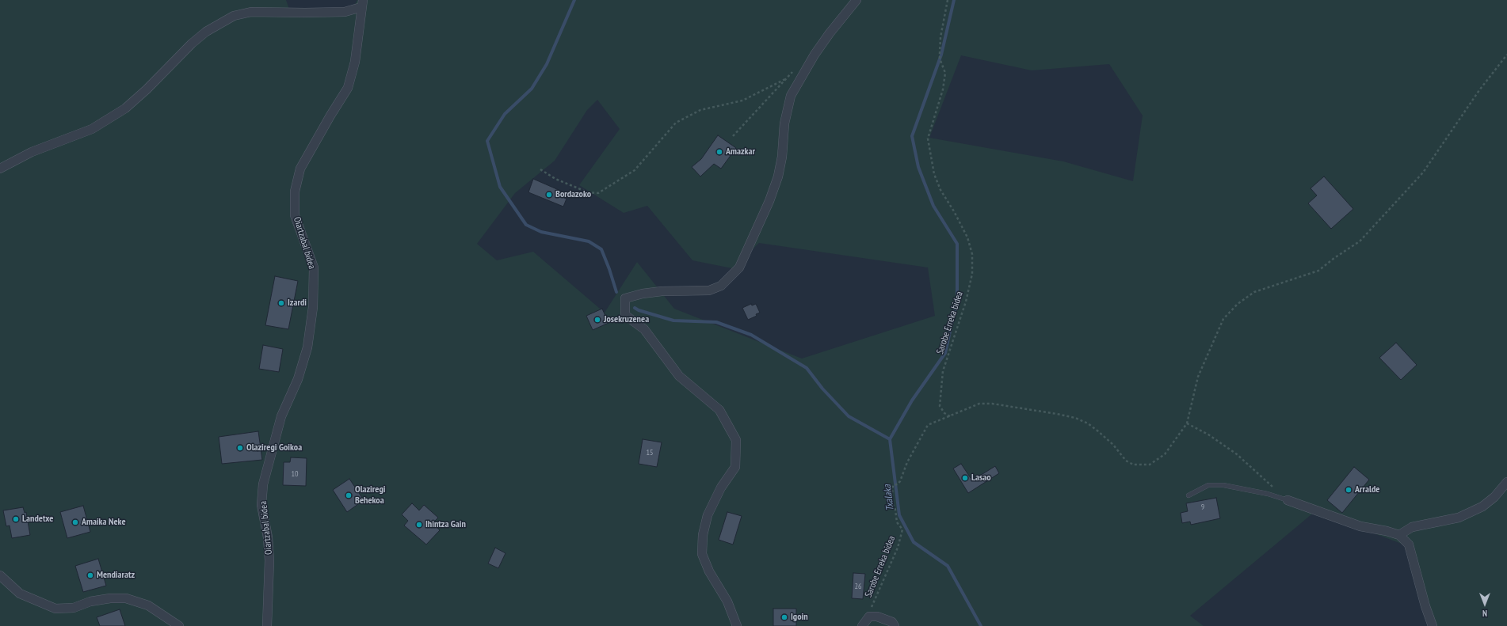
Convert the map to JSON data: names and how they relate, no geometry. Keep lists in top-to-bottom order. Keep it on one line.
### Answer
{"streets":{"street":["Oiartzabal bidea"],"path":["Sarobe Erreka bidea"]},"water":["Txalaka"],"places":["Amazkar","Bordazoko","Izardi","Josekruzenea","Olaziregi Goikoa","Lasao","Arralde","Olaziregi Behekoa","Landetxe","Amaika Neke","Ihintza Gain","Mendiaratz","Igoin"],"house_numbers":["15","10","9","26"],"north":"bottom"}
